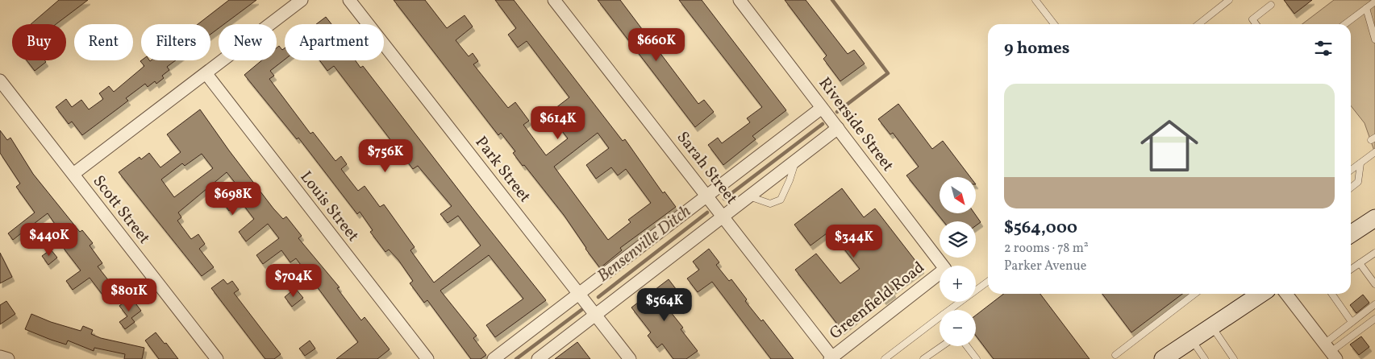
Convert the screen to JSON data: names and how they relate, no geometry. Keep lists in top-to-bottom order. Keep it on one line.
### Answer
{"streets":{"street":["Riverside Street","Sarah Street","Park Street","Louis Street","Scott Street","Greenfield Road"]},"crossings":[["Sarah Street","Greenfield Road"]],"water":["Bensenville Ditch"],"north":"bottom right","page":{"chip":["Buy","Rent","Filters","New","Apartment"],"heading":"9 homes","price":["$660K","$614K","$756K","$698K","$440K","$344K","$704K","$801K","$564K"],"list":[{"name":"$564,000","note":"2 rooms · 78 m² · Parker Avenue"}],"map_buttons":["+","−"]}}
